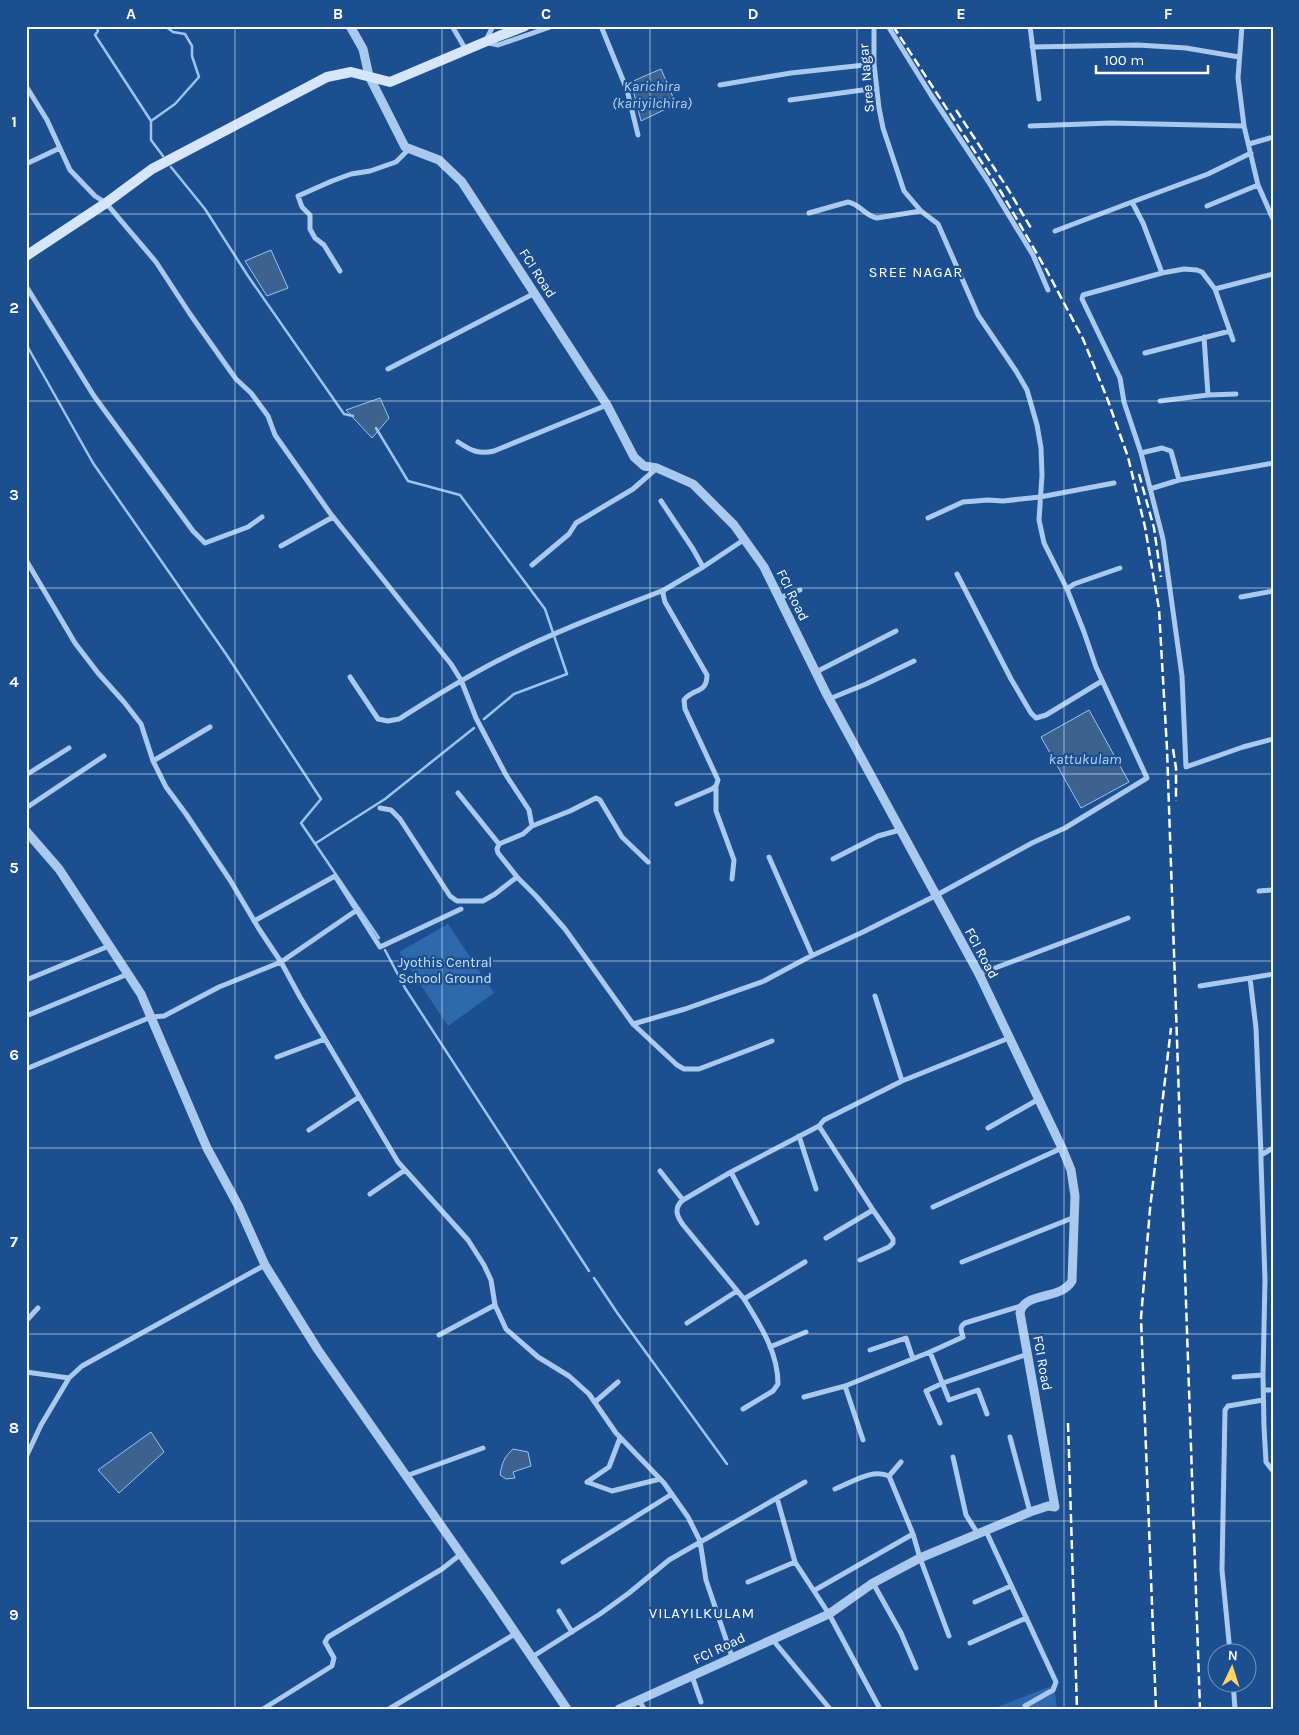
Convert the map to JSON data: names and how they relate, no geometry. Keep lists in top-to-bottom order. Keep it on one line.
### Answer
{"streets":{"street":["Sree Nagar","FCI Road"]},"crossings":[["Sree Nagar","FCI Road"]],"districts":["SREE NAGAR","VILAYILKULAM"],"water":["Karichira (kariyilchira)","kattukulam"],"parks":["Jyothis Central School Ground"],"scale_bar":"100 m","north":"top","grid":{"columns":["A","B","C","D","E","F"],"rows":["1","2","3","4","5","6","7","8","9"]}}
